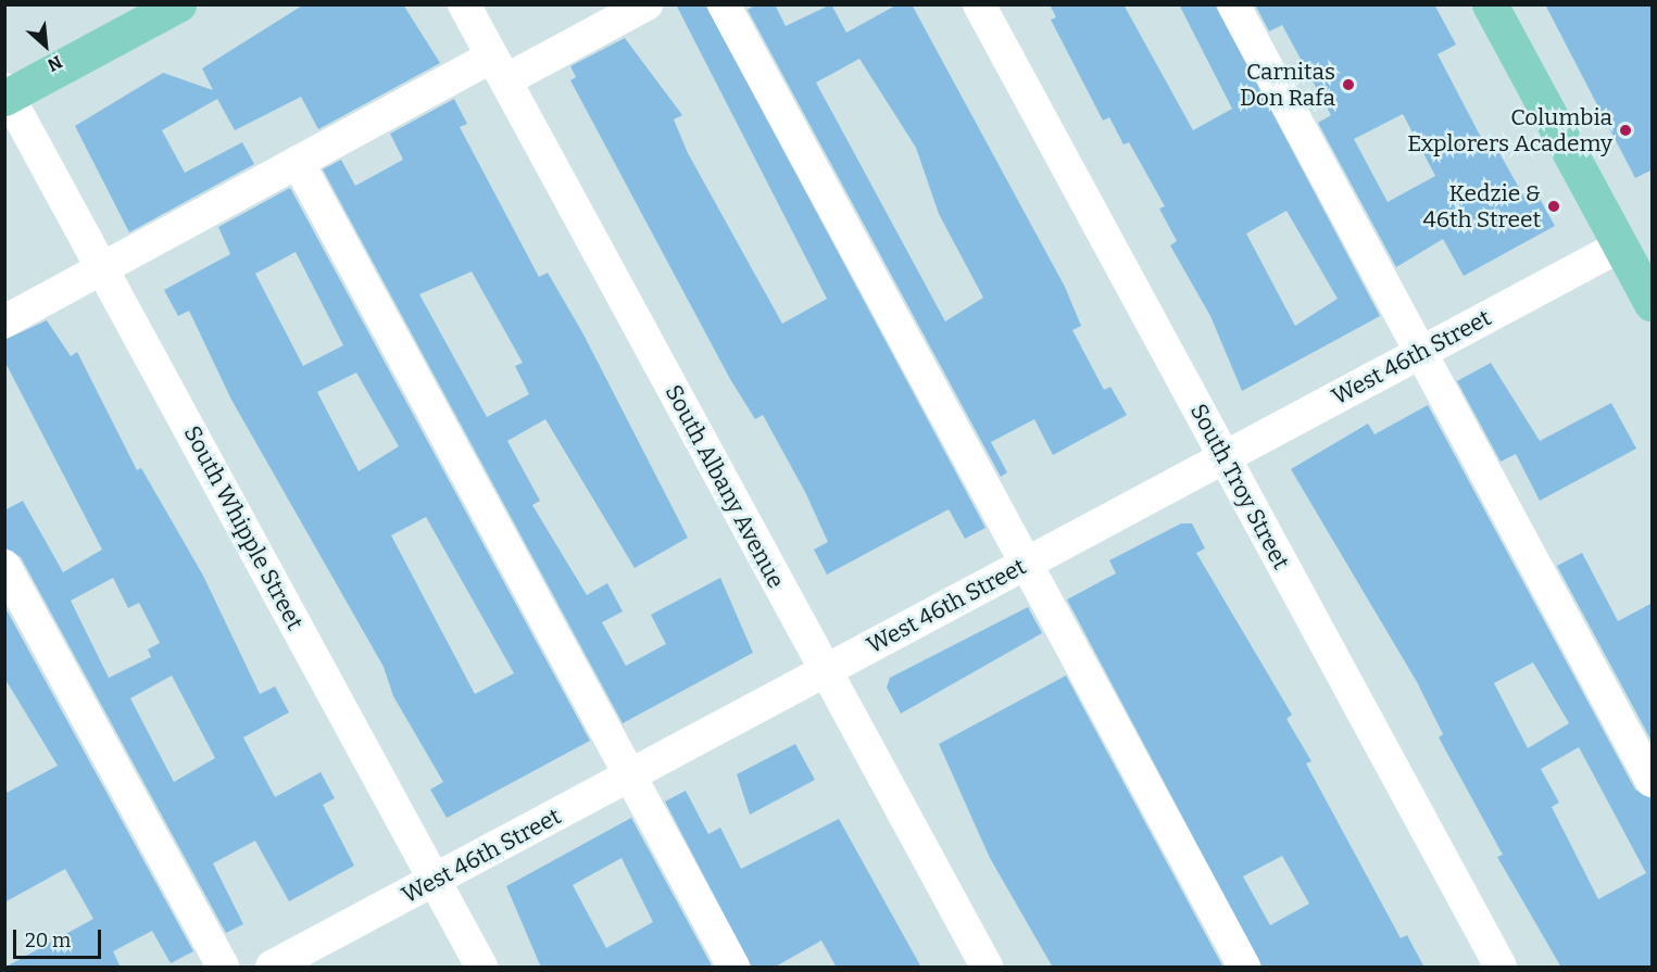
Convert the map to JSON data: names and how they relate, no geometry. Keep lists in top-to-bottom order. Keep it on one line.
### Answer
{"streets":{"street":["West 46th Street","South Albany Avenue","South Troy Street","South Whipple Street"]},"crossings":[["West 46th Street","South Albany Avenue"],["West 46th Street","South Troy Street"],["West 46th Street","South Whipple Street"]],"places":["Carnitas Don Rafa","Columbia Explorers Academy","Kedzie & 46th Street"],"scale_bar":"20 m","north":"bottom right"}
